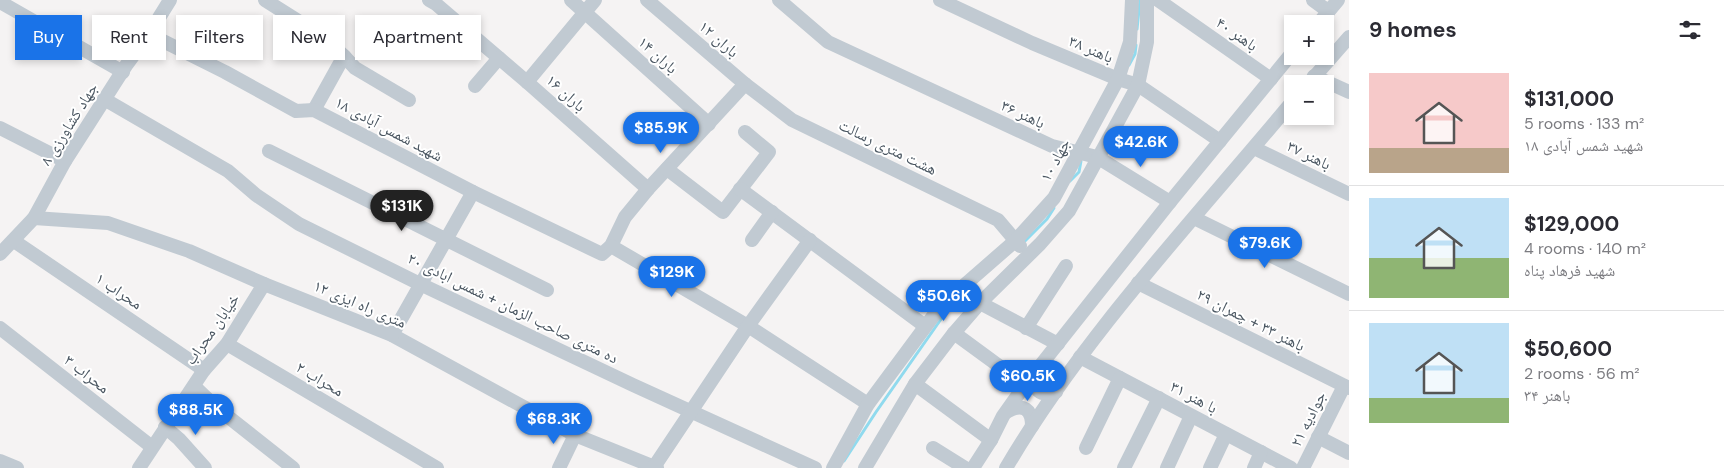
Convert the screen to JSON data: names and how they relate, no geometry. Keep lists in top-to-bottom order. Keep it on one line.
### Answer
{"streets":{"street":["باهنر ۴۰","باران ۱۲","باهنر ۳۸","باران ۱۴","باران ۱۶","باهنر ۳۶","جهاد کشاورزی ۸","شهید شمس آبادی ۱۸","هشت متری رسالت","باهنر ۳۷","جهاد ۱۰","محراب ۱","۱۲ متری راه ایزی","ده متری صاحب الزمان + شمس ابادی ۲۰","باهنر ۳۳ + چمران ۲۹","خیابان محراب","محراب ۳","محراب ۲","با هنر ۳۱","جوادیه ۲۱"]},"crossings":[["باران ۱۲","هشت متری رسالت"],["باهنر ۳۸","جهاد ۱۰"],["باهنر ۳۶","جهاد ۱۰"],["جهاد کشاورزی ۸","محراب ۱"],["جهاد کشاورزی ۸","۱۲ متری راه ایزی"],["جهاد کشاورزی ۸","ده متری صاحب الزمان + شمس ابادی ۲۰"],["هشت متری رسالت","جهاد ۱۰"],["محراب ۱","خیابان محراب"],["۱۲ متری راه ایزی","خیابان محراب"],["باهنر ۳۳ + چمران ۲۹","جوادیه ۲۱"],["خیابان محراب","محراب ۳"],["خیابان محراب","محراب ۲"]],"page":{"heading":"9 homes","map_buttons":["+","−"],"chip":["Buy","Rent","Filters","New","Apartment"],"list":[{"name":"$131,000","note":"5 rooms · 133 m² · شهید شمس آبادی ۱۸"},{"name":"$129,000","note":"4 rooms · 140 m² · شهید فرهاد پناه"},{"name":"$50,600","note":"2 rooms · 56 m² · باهنر ۳۴"}],"price":["$85.9K","$42.6K","$131K","$79.6K","$129K","$50.6K","$60.5K","$88.5K","$68.3K"]}}
